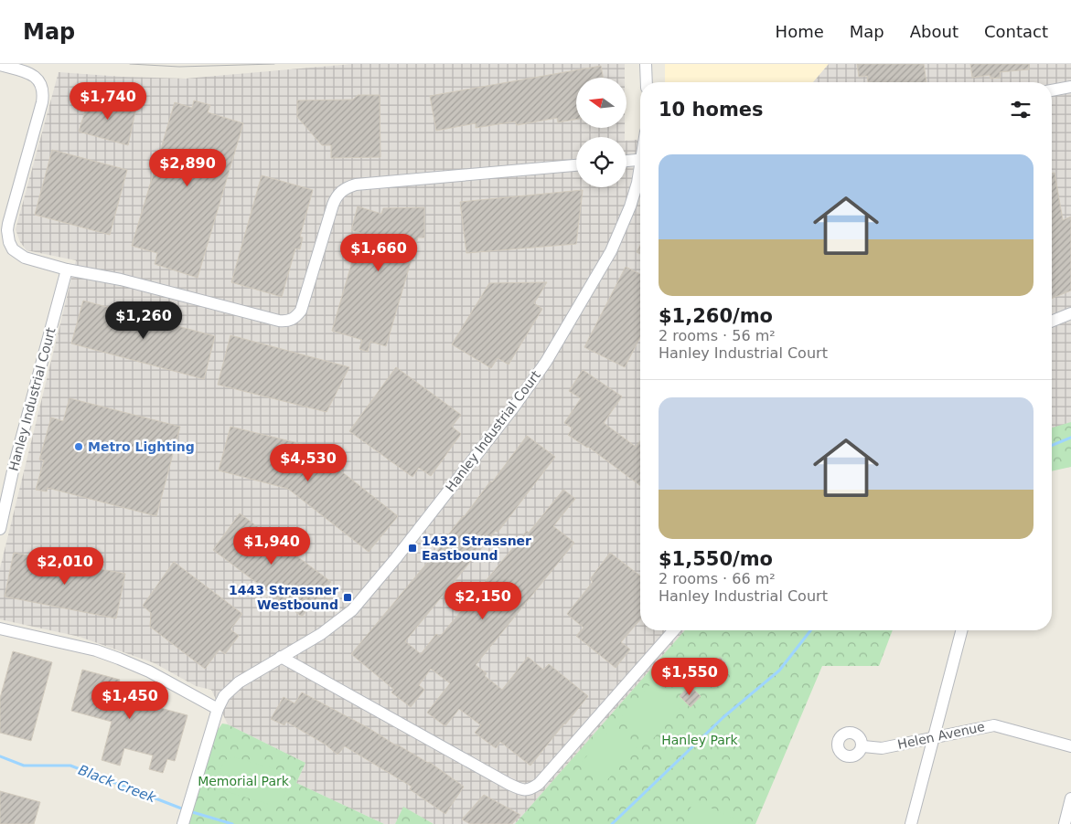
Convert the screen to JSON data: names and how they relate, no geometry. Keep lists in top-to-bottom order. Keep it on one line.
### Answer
{"streets":{"street":["Hanley Industrial Court","Helen Avenue"]},"water":["Black Creek"],"parks":["Hanley Park","Memorial Park"],"places":{"other":["Metro Lighting"],"transit":["1432 Strassner Eastbound","1443 Strassner Westbound"]},"north":"left","page":{"header":"Map","nav":["Home","Map","About","Contact"],"price":["$1,740","$2,890","$1,660","$1,260","$4,530","$1,940","$2,010","$2,150","$1,550","$1,450"],"heading":"10 homes","list":[{"name":"$1,260/mo","note":"2 rooms · 56 m² · Hanley Industrial Court"},{"name":"$1,550/mo","note":"2 rooms · 66 m² · Hanley Industrial Court"}]}}
